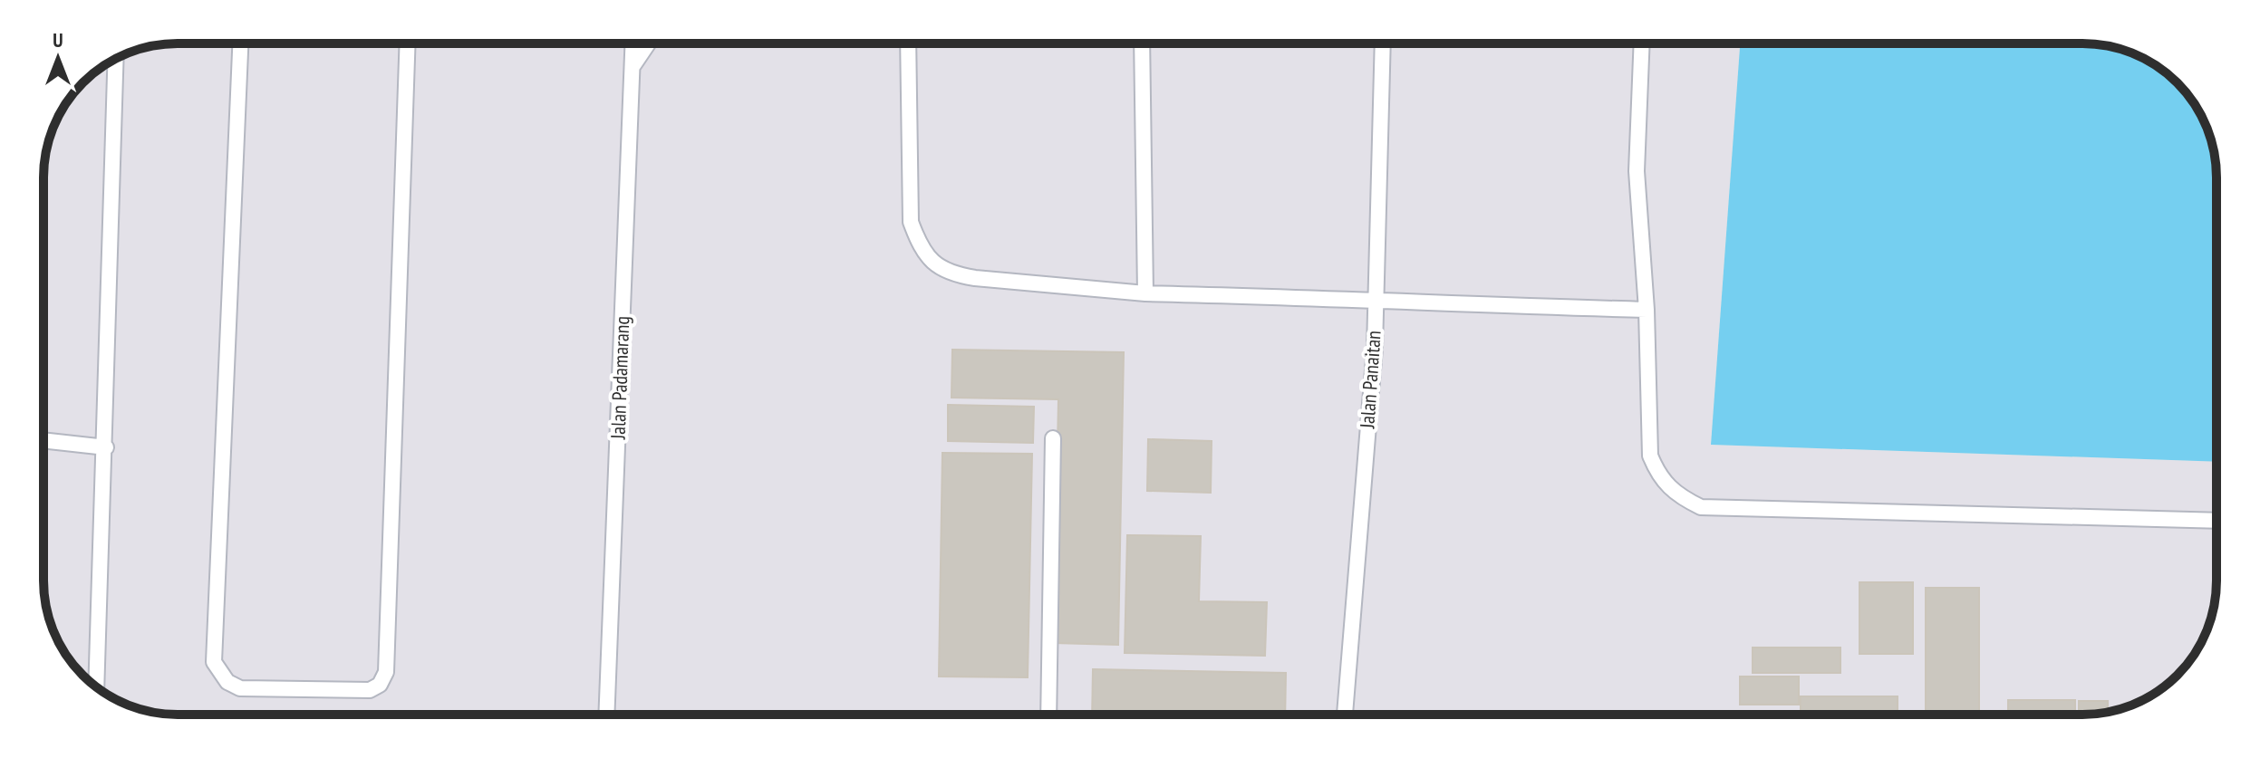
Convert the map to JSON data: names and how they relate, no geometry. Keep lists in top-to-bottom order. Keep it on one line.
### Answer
{"streets":{"lane":["Jalan Padamarang","Jalan Panaitan"]},"north":"top"}
